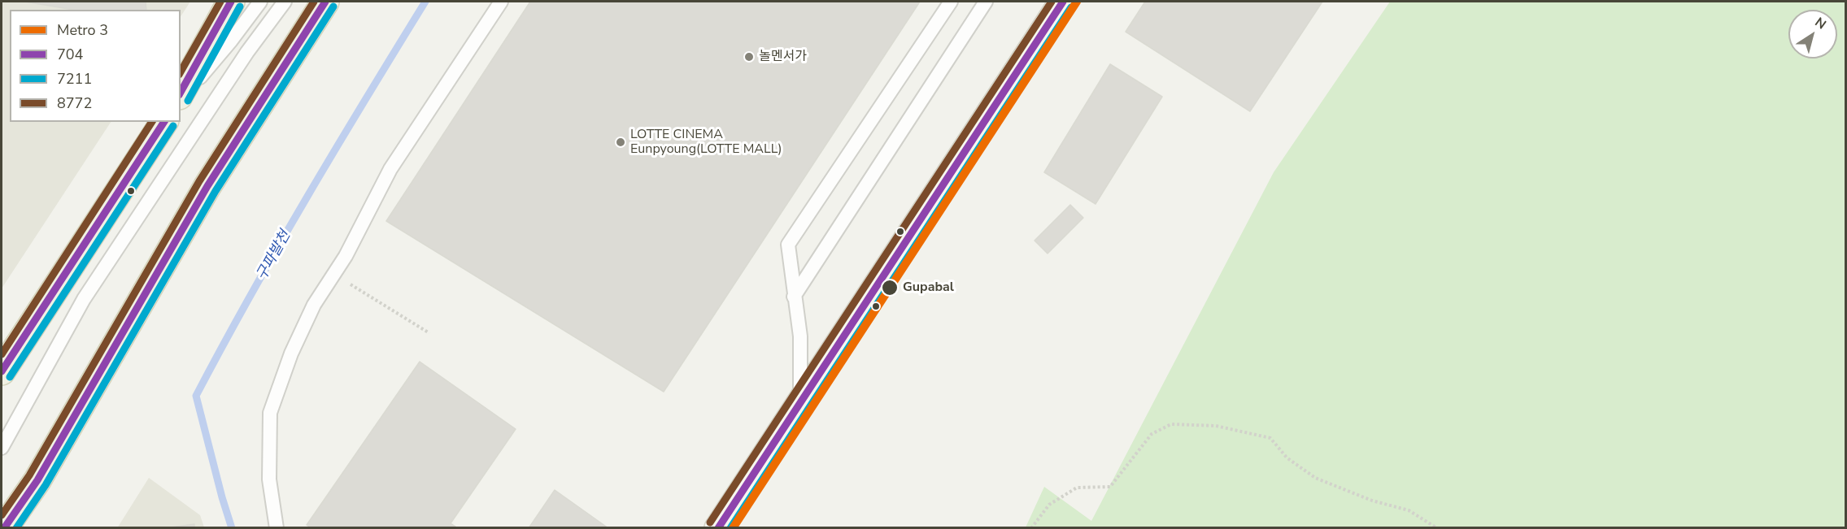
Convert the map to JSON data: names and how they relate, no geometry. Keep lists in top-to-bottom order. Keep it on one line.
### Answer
{"water":["구파발천"],"places":["놀멘서가","LOTTE CINEMA Eunpyoung(LOTTE MALL)","Gupabal"],"lines":["metro line 3","transit line 704","transit line 8772","transit line 7211"],"legend":["Metro 3","704","7211","8772"],"north":"top right"}
